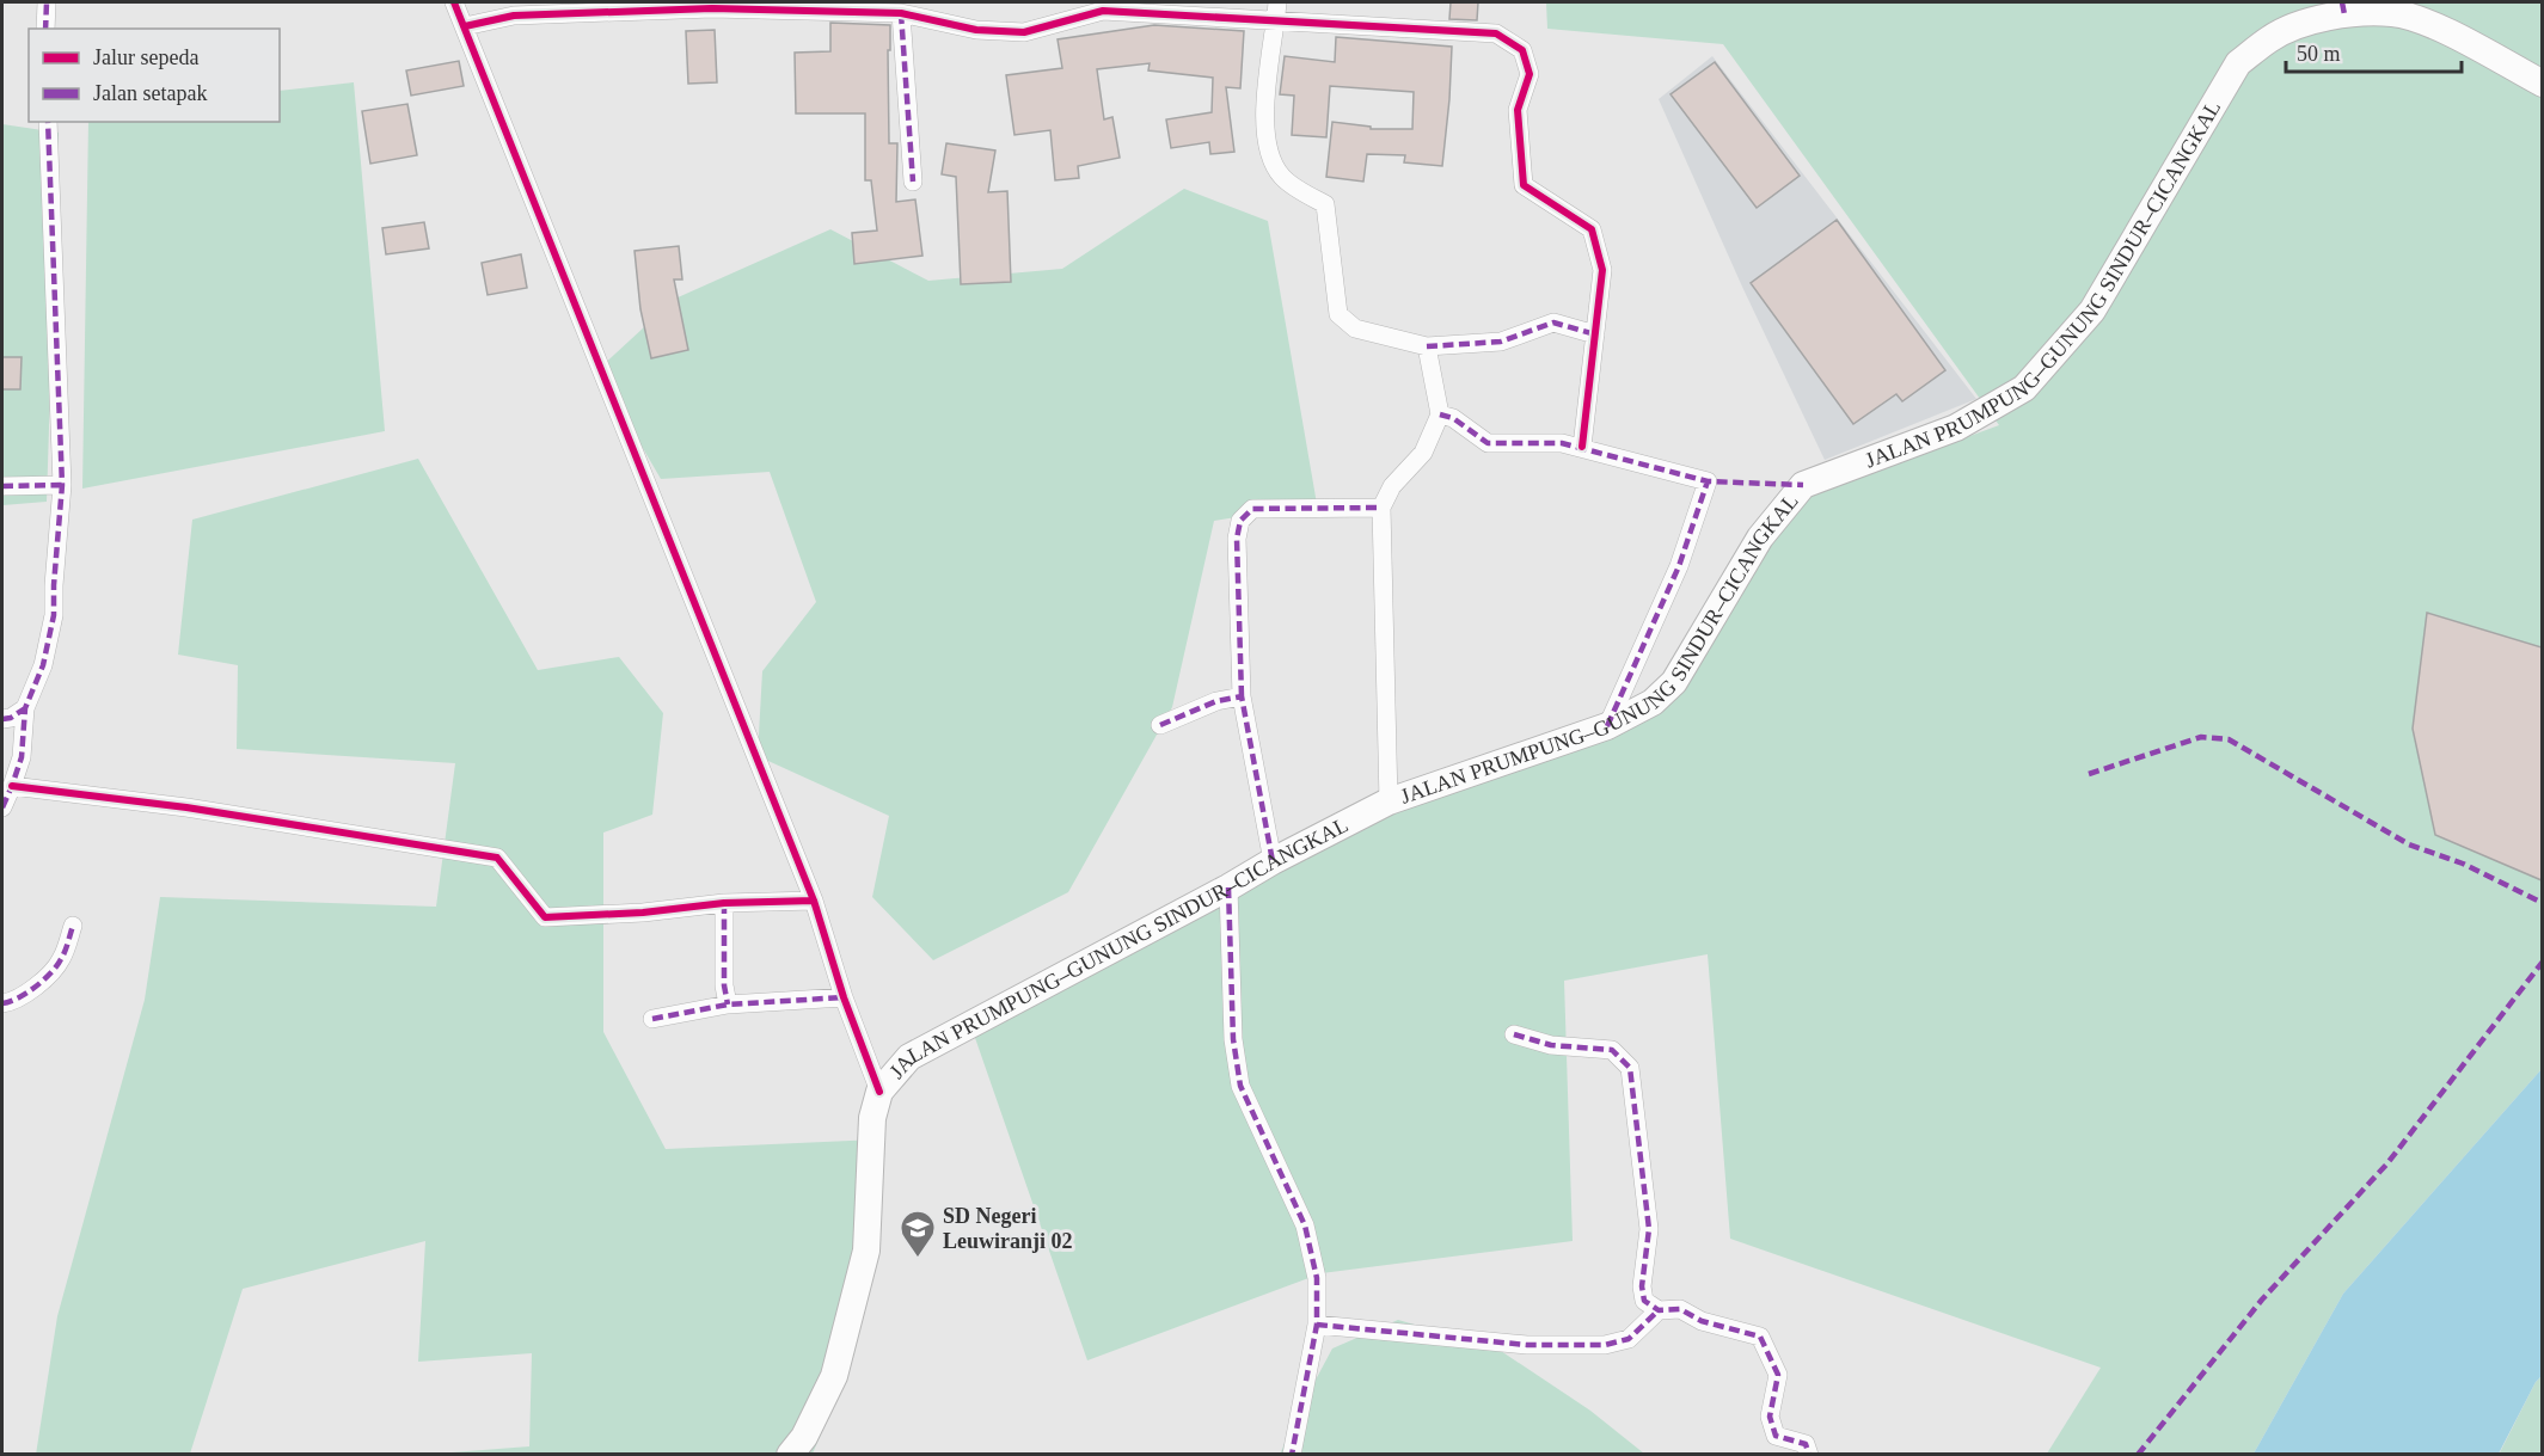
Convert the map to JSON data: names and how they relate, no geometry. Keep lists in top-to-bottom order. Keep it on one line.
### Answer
{"streets":{"main road":["JALAN PRUMPUNG–GUNUNG SINDUR–CICANGKAL"]},"places":{"school or university":["SD Negeri Leuwiranji 02"]},"legend":["Jalur sepeda","Jalan setapak"],"scale_bar":"50 m"}
